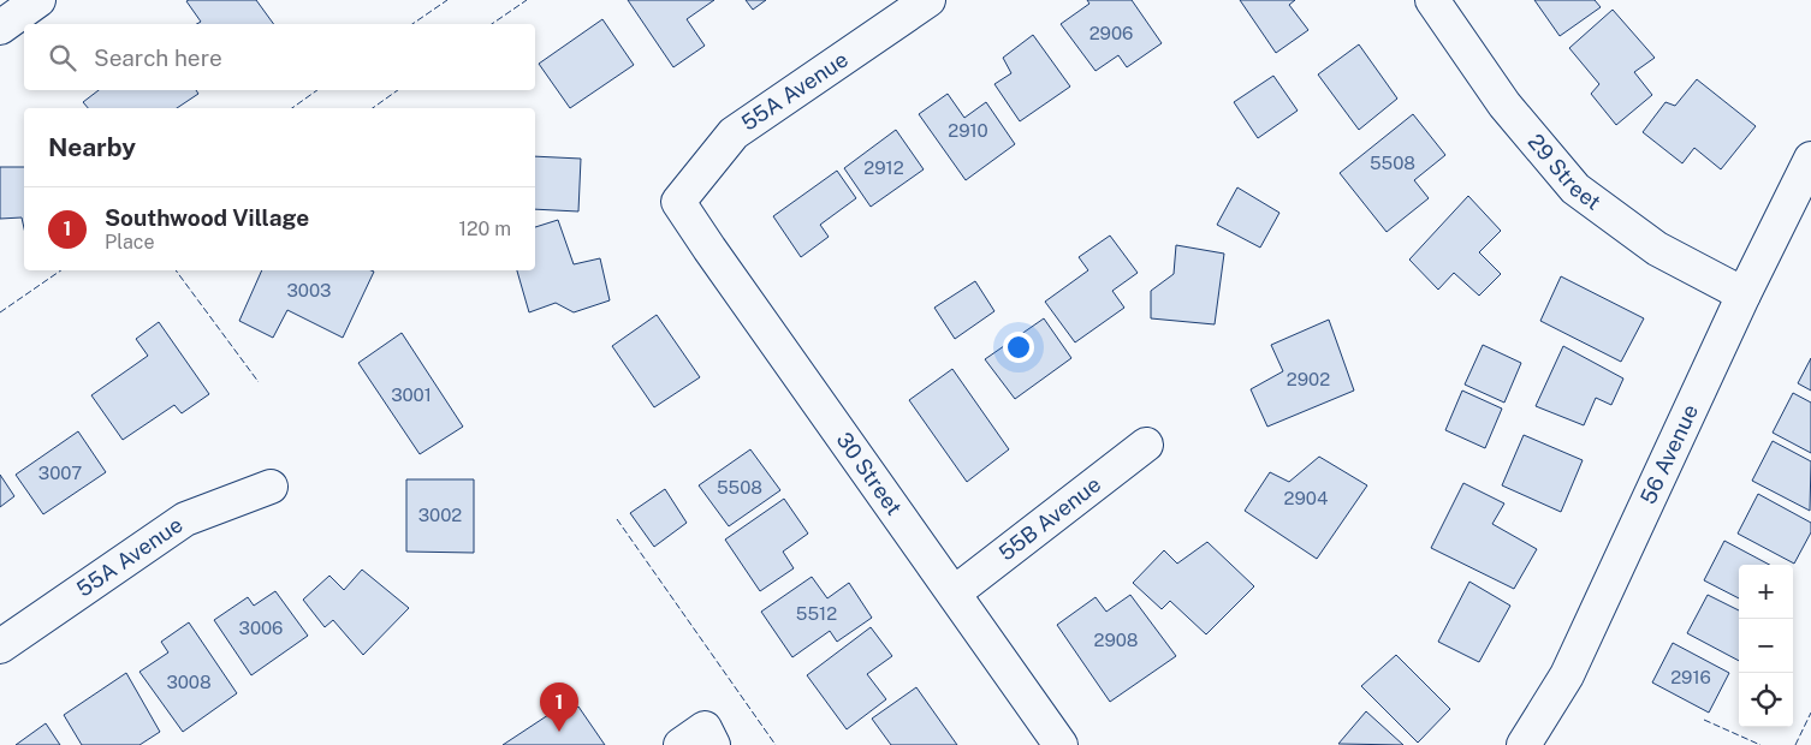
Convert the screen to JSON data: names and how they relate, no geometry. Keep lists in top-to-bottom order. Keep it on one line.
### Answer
{"streets":{"street":["55A Avenue","29 Street","56 Avenue","30 Street","55B Avenue"]},"crossings":[["55A Avenue","30 Street"],["29 Street","56 Avenue"],["30 Street","55B Avenue"]],"house_numbers":["2906","2910","5508","2912","3003","2902","3001","3007","5508","2904","3002","5512","3006","2908","2916","3008"],"page":{"search":"Search here","heading":"Nearby","list":[{"mark":"1","name":"Southwood Village","note":"Place","value":"120 m"}],"map_buttons":["+","−"],"pins":"1"}}
